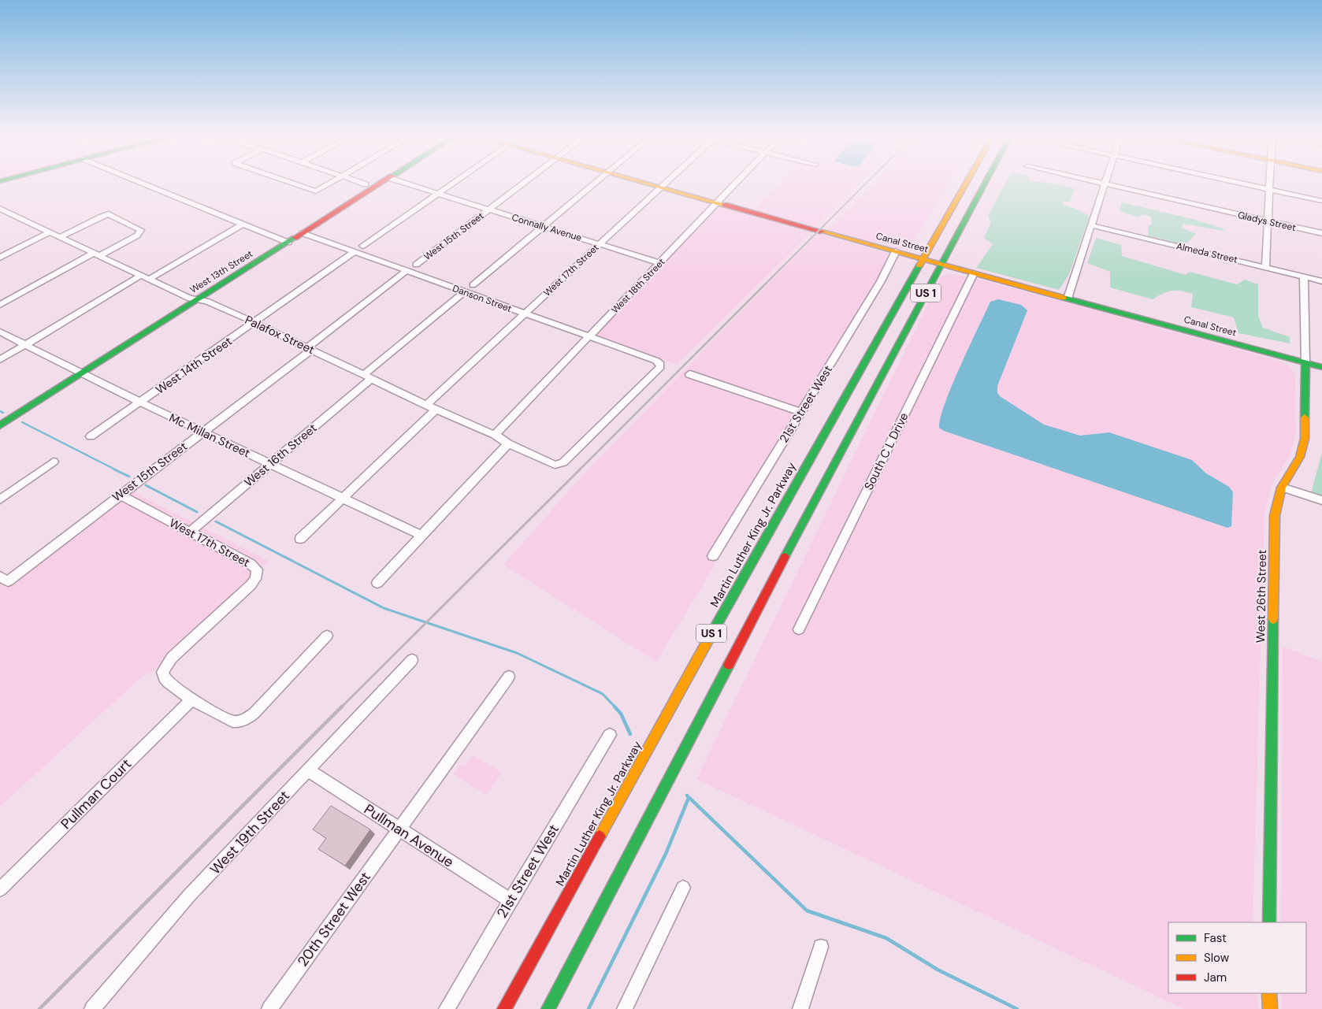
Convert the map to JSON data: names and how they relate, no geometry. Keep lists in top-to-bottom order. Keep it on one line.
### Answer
{"streets":{"main road":["Canal Street","West 13th Street","US 1","Martin Luther King Jr. Parkway","West 26th Street"],"street":["Gladys Street","Connally Avenue","West 15th Street","Almeda Street","West 17th Street","West 18th Street","Danson Street","Palafox Street","West 14th Street","21st Street West","Mc Millan Street","South C L Drive","West 16th Street","Pullman Court","West 19th Street","Pullman Avenue","20th Street West"]},"crossings":[["Connally Avenue","West 15th Street"],["Connally Avenue","West 17th Street"],["Connally Avenue","West 18th Street"],["West 15th Street","West 17th Street"],["West 15th Street","Danson Street"],["West 15th Street","Palafox Street"],["West 15th Street","Mc Millan Street"],["Canal Street","West 17th Street"],["Canal Street","West 18th Street"],["Canal Street","US 1"],["Canal Street","21st Street West"],["Canal Street","South C L Drive"],["Canal Street","Martin Luther King Jr. Parkway"],["Canal Street","West 26th Street"],["Almeda Street","West 26th Street"],["West 17th Street","Danson Street"],["West 17th Street","Palafox Street"],["West 17th Street","West 16th Street"],["West 17th Street","Pullman Court"],["West 13th Street","Danson Street"],["West 13th Street","Palafox Street"],["West 13th Street","Mc Millan Street"],["West 18th Street","Danson Street"],["West 18th Street","Palafox Street"],["Danson Street","Palafox Street"],["Danson Street","West 14th Street"],["Danson Street","West 16th Street"],["Palafox Street","West 14th Street"],["Palafox Street","West 16th Street"],["West 14th Street","Mc Millan Street"],["21st Street West","Pullman Avenue"],["Mc Millan Street","West 16th Street"],["West 19th Street","Pullman Avenue"],["Pullman Avenue","20th Street West"]],"legend":["Fast","Slow","Jam"]}
